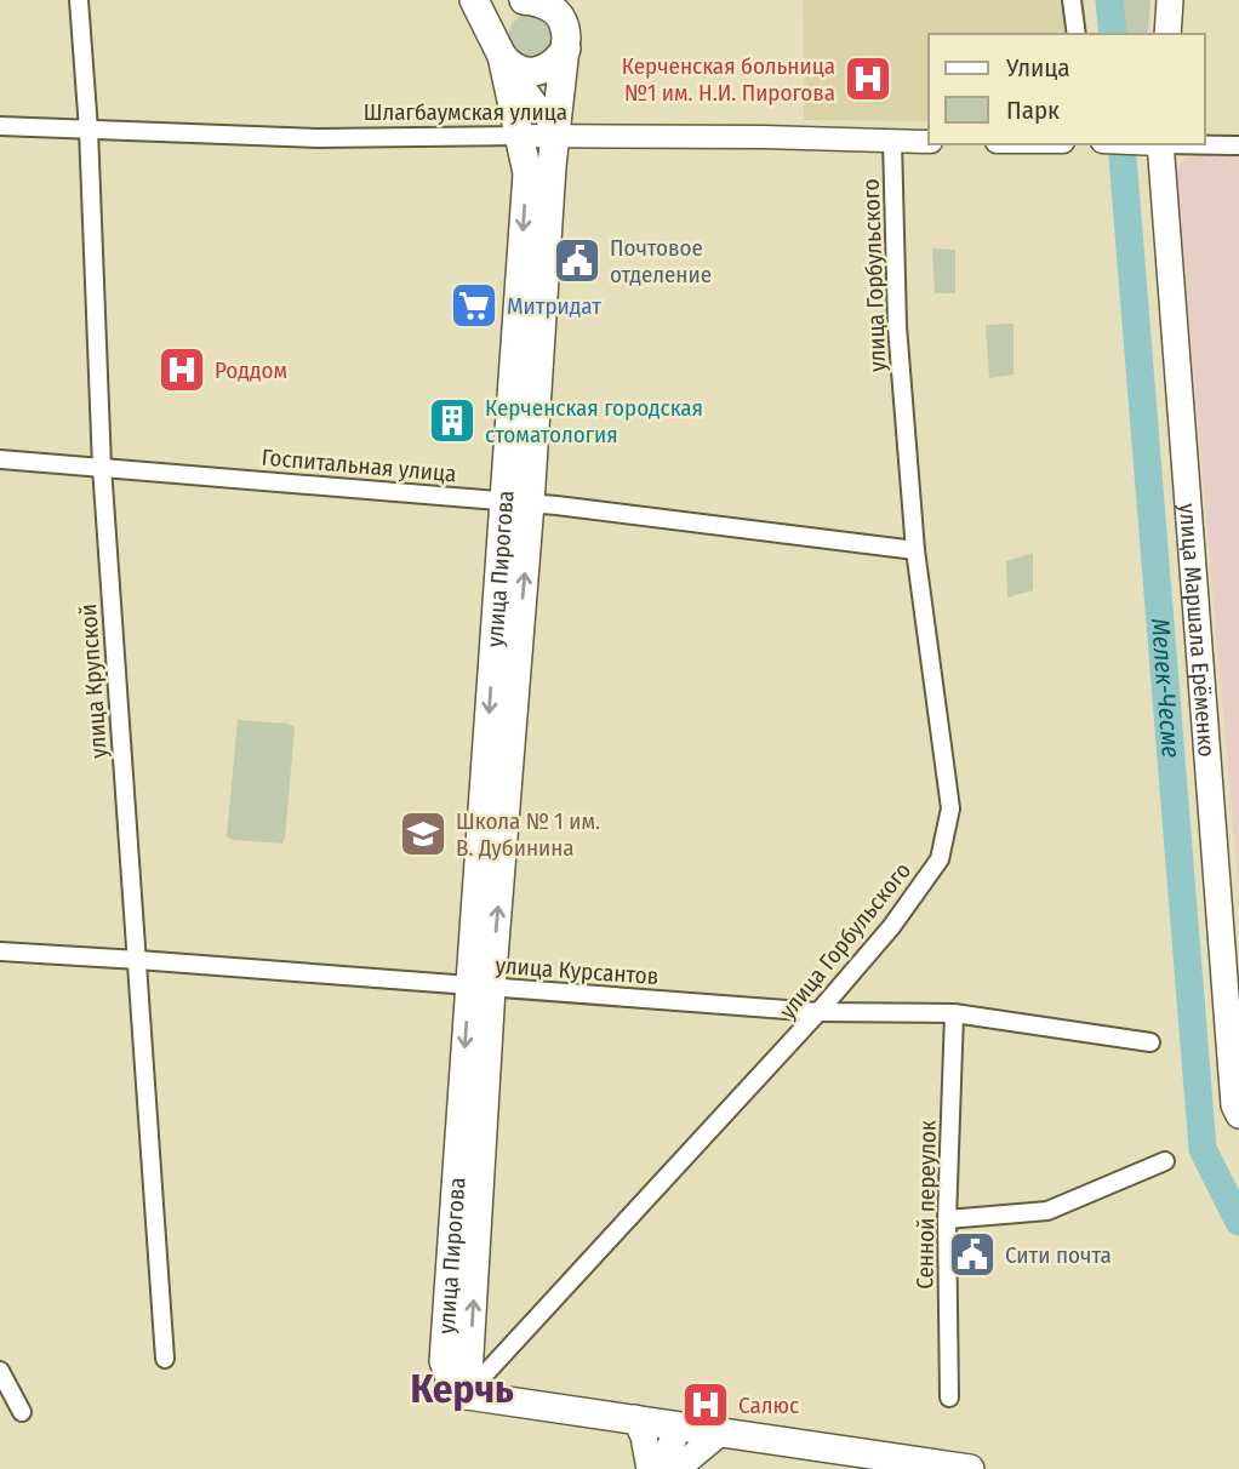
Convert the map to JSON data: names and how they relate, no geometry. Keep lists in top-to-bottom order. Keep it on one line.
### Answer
{"streets":{"main road":["улица Пирогова","улица Маршала Ерёменко"],"street":["Шлагбаумская улица","улица Горбульского","Госпитальная улица","улица Крупской","улица Курсантов","Сенной переулок"]},"crossings":[["Шлагбаумская улица","улица Горбульского"],["Шлагбаумская улица","улица Пирогова"],["Шлагбаумская улица","улица Крупской"],["улица Горбульского","Госпитальная улица"],["улица Горбульского","улица Пирогова"],["улица Горбульского","улица Курсантов"],["Госпитальная улица","улица Пирогова"],["Госпитальная улица","улица Крупской"],["улица Пирогова","улица Курсантов"],["улица Крупской","улица Курсантов"],["улица Курсантов","Сенной переулок"]],"districts":["Керчь"],"water":["Мелек-Чесме"],"places":{"hospital":["Керченская больница №1 им. Н.И. Пирогова","Роддом","Салюс"],"public building":["Почтовое отделение","Сити почта"],"supermarket":["Митридат"],"building":["Керченская городская стоматология"],"school or university":["Школа № 1 им. В. Дубинина"]},"legend":["Улица","Парк"]}
